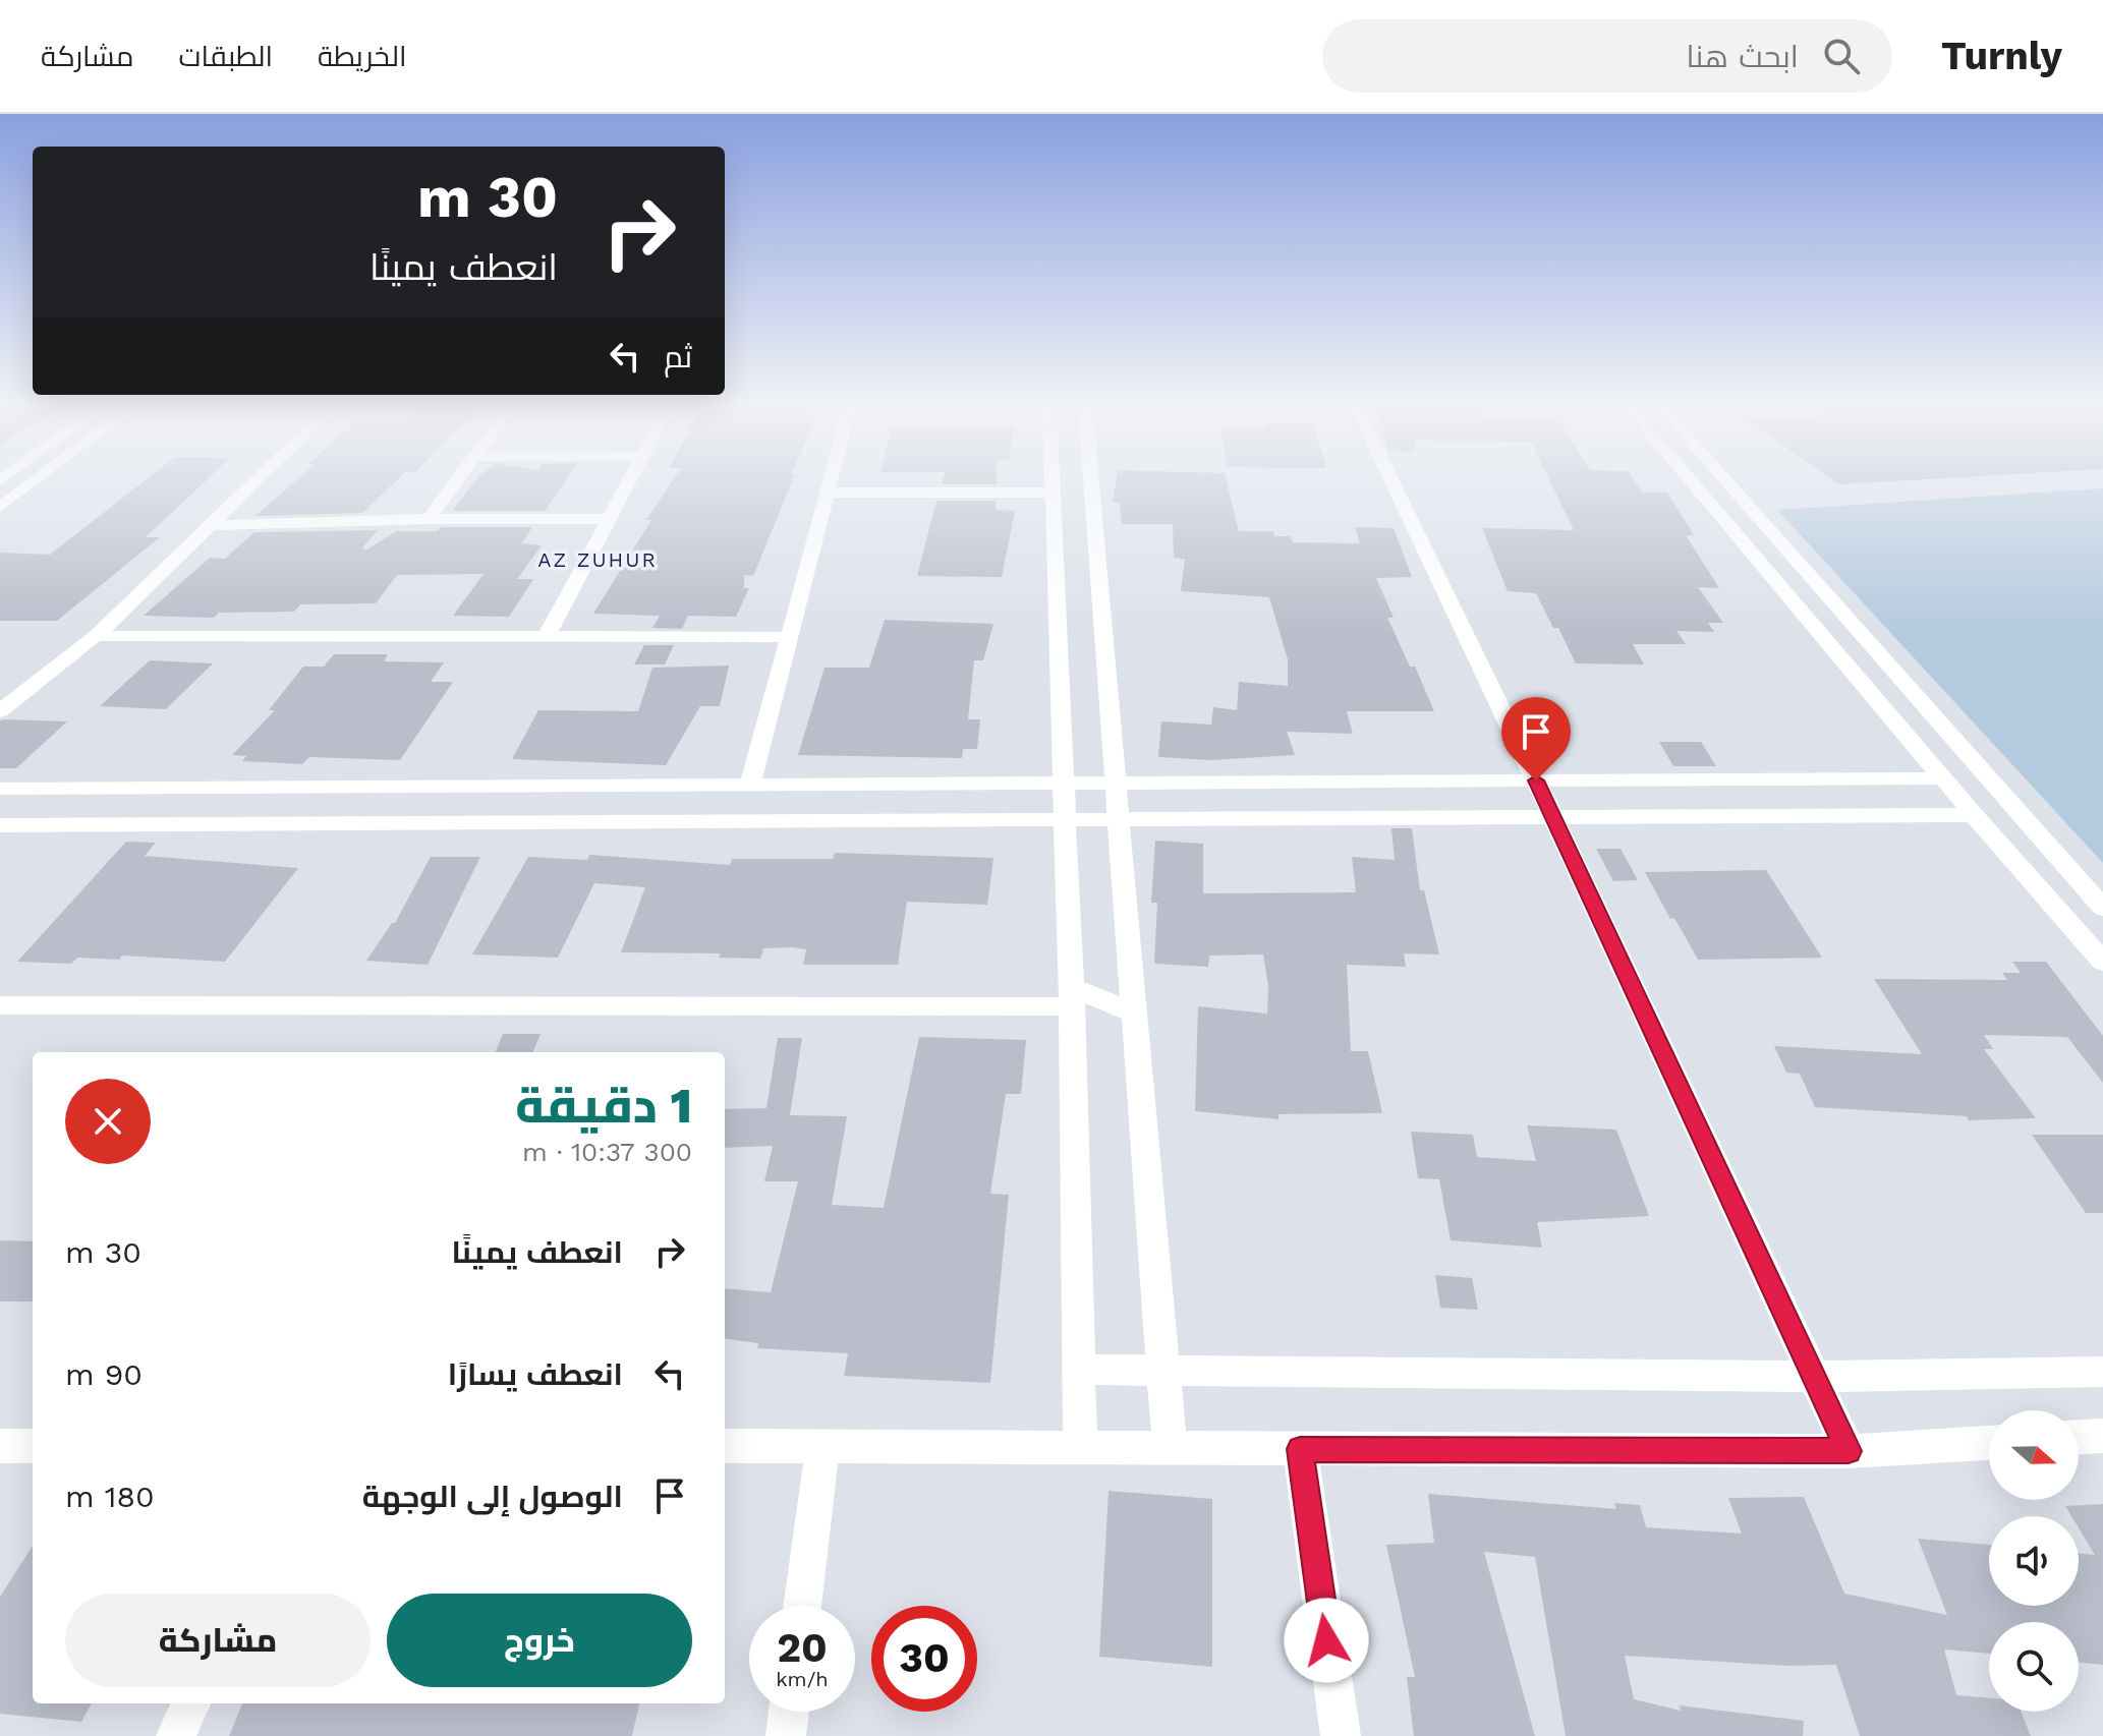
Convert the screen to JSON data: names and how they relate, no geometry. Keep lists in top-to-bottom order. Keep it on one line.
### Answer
{"districts":["AZ ZUHUR"],"north":"right","page":{"header":"Turnly","search":"ابحث هنا","nav":["الخريطة","الطبقات","مشاركة"],"turn":["30 m","انعطف يمينًا"],"then":"ثم","heading":["1 دقيقة","300 m · 10:37"],"list":[{"name":"انعطف يمينًا","value":"30 m"},{"name":"انعطف يسارًا","value":"90 m"},{"name":"الوصول إلى الوجهة","value":"180 m"}],"buttons":["خروج","مشاركة"],"speed":"20 km/h","limit":"30"}}
